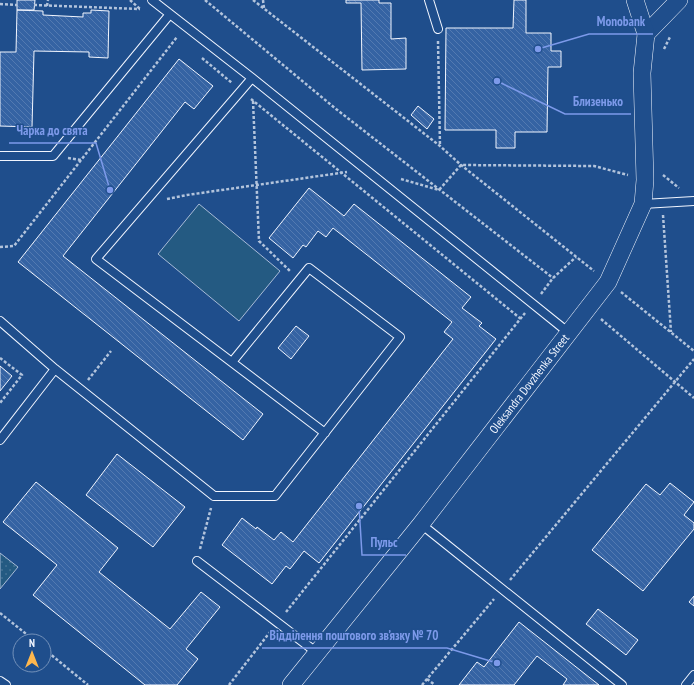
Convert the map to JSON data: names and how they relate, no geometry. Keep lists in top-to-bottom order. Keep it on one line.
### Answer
{"streets":{"street":["Oleksandra Dovzhenka Street"]},"places":["Monobank","Близенько","Чарка до свята","Пульс","Відділення поштового зв’язку № 70"],"north":"top"}
